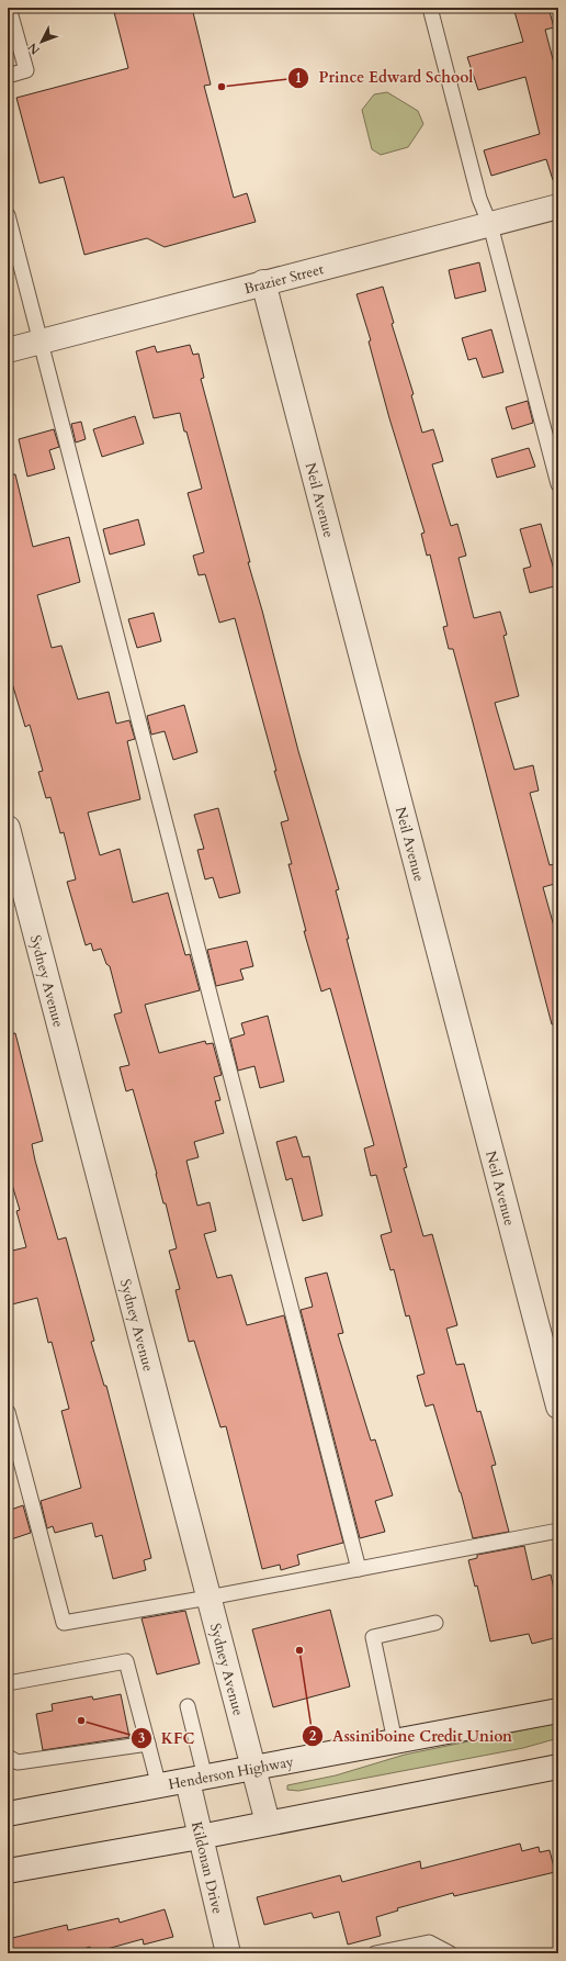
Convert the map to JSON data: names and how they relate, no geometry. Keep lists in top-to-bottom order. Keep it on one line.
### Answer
{"streets":{"street":["Brazier Street","Neil Avenue","Sydney Avenue","Henderson Highway","Kildonan Drive"]},"crossings":[["Brazier Street","Neil Avenue"],["Sydney Avenue","Henderson Highway"],["Henderson Highway","Kildonan Drive"]],"places":["Prince Edward School","Assiniboine Credit Union","KFC"],"north":"bottom left"}
